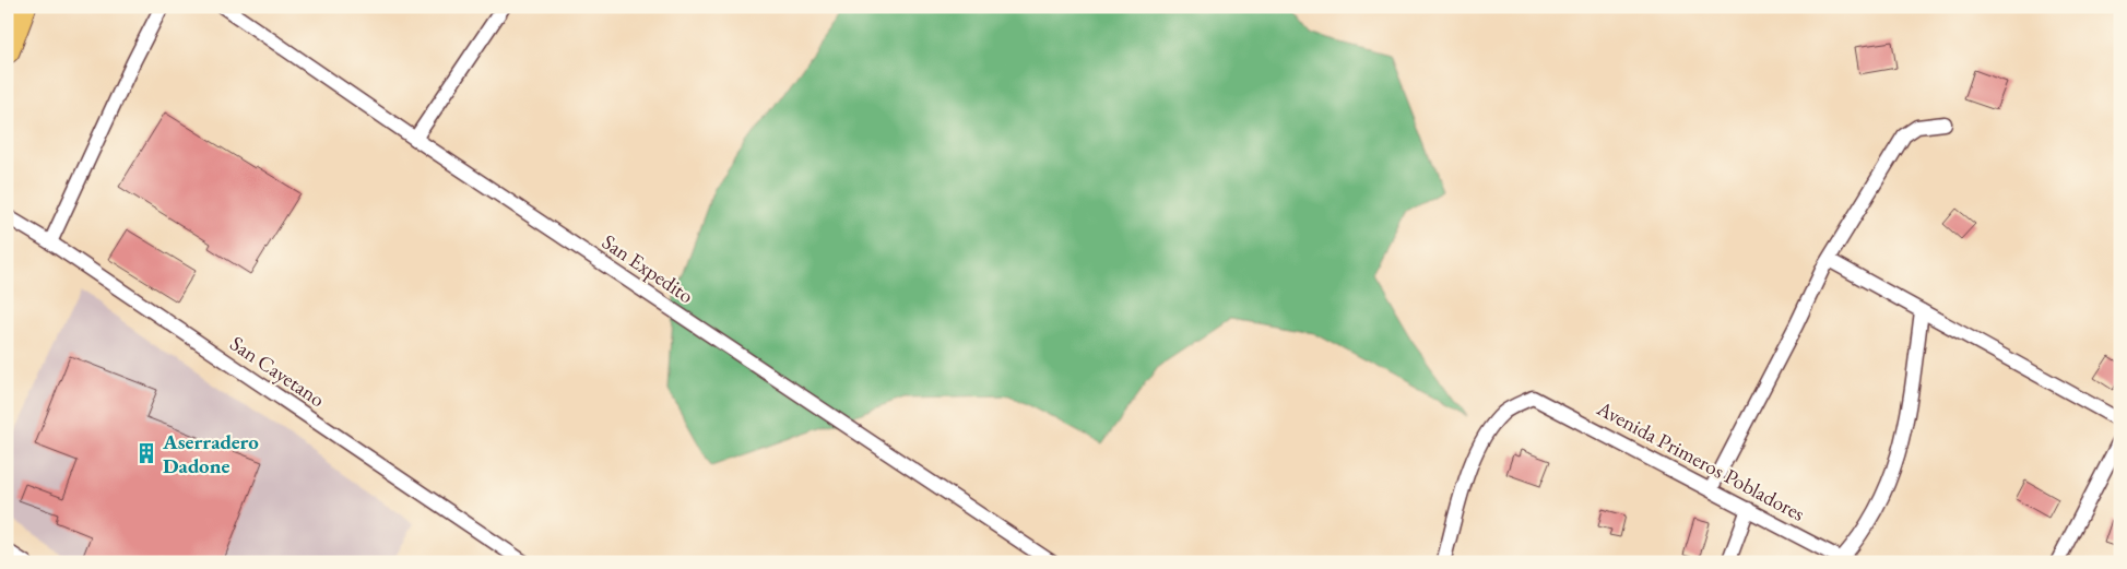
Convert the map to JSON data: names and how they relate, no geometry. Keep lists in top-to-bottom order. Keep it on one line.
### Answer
{"streets":{"street":["San Expedito","San Cayetano","Avenida Primeros Pobladores"]},"places":{"building":["Aserradero Dadone"]}}
